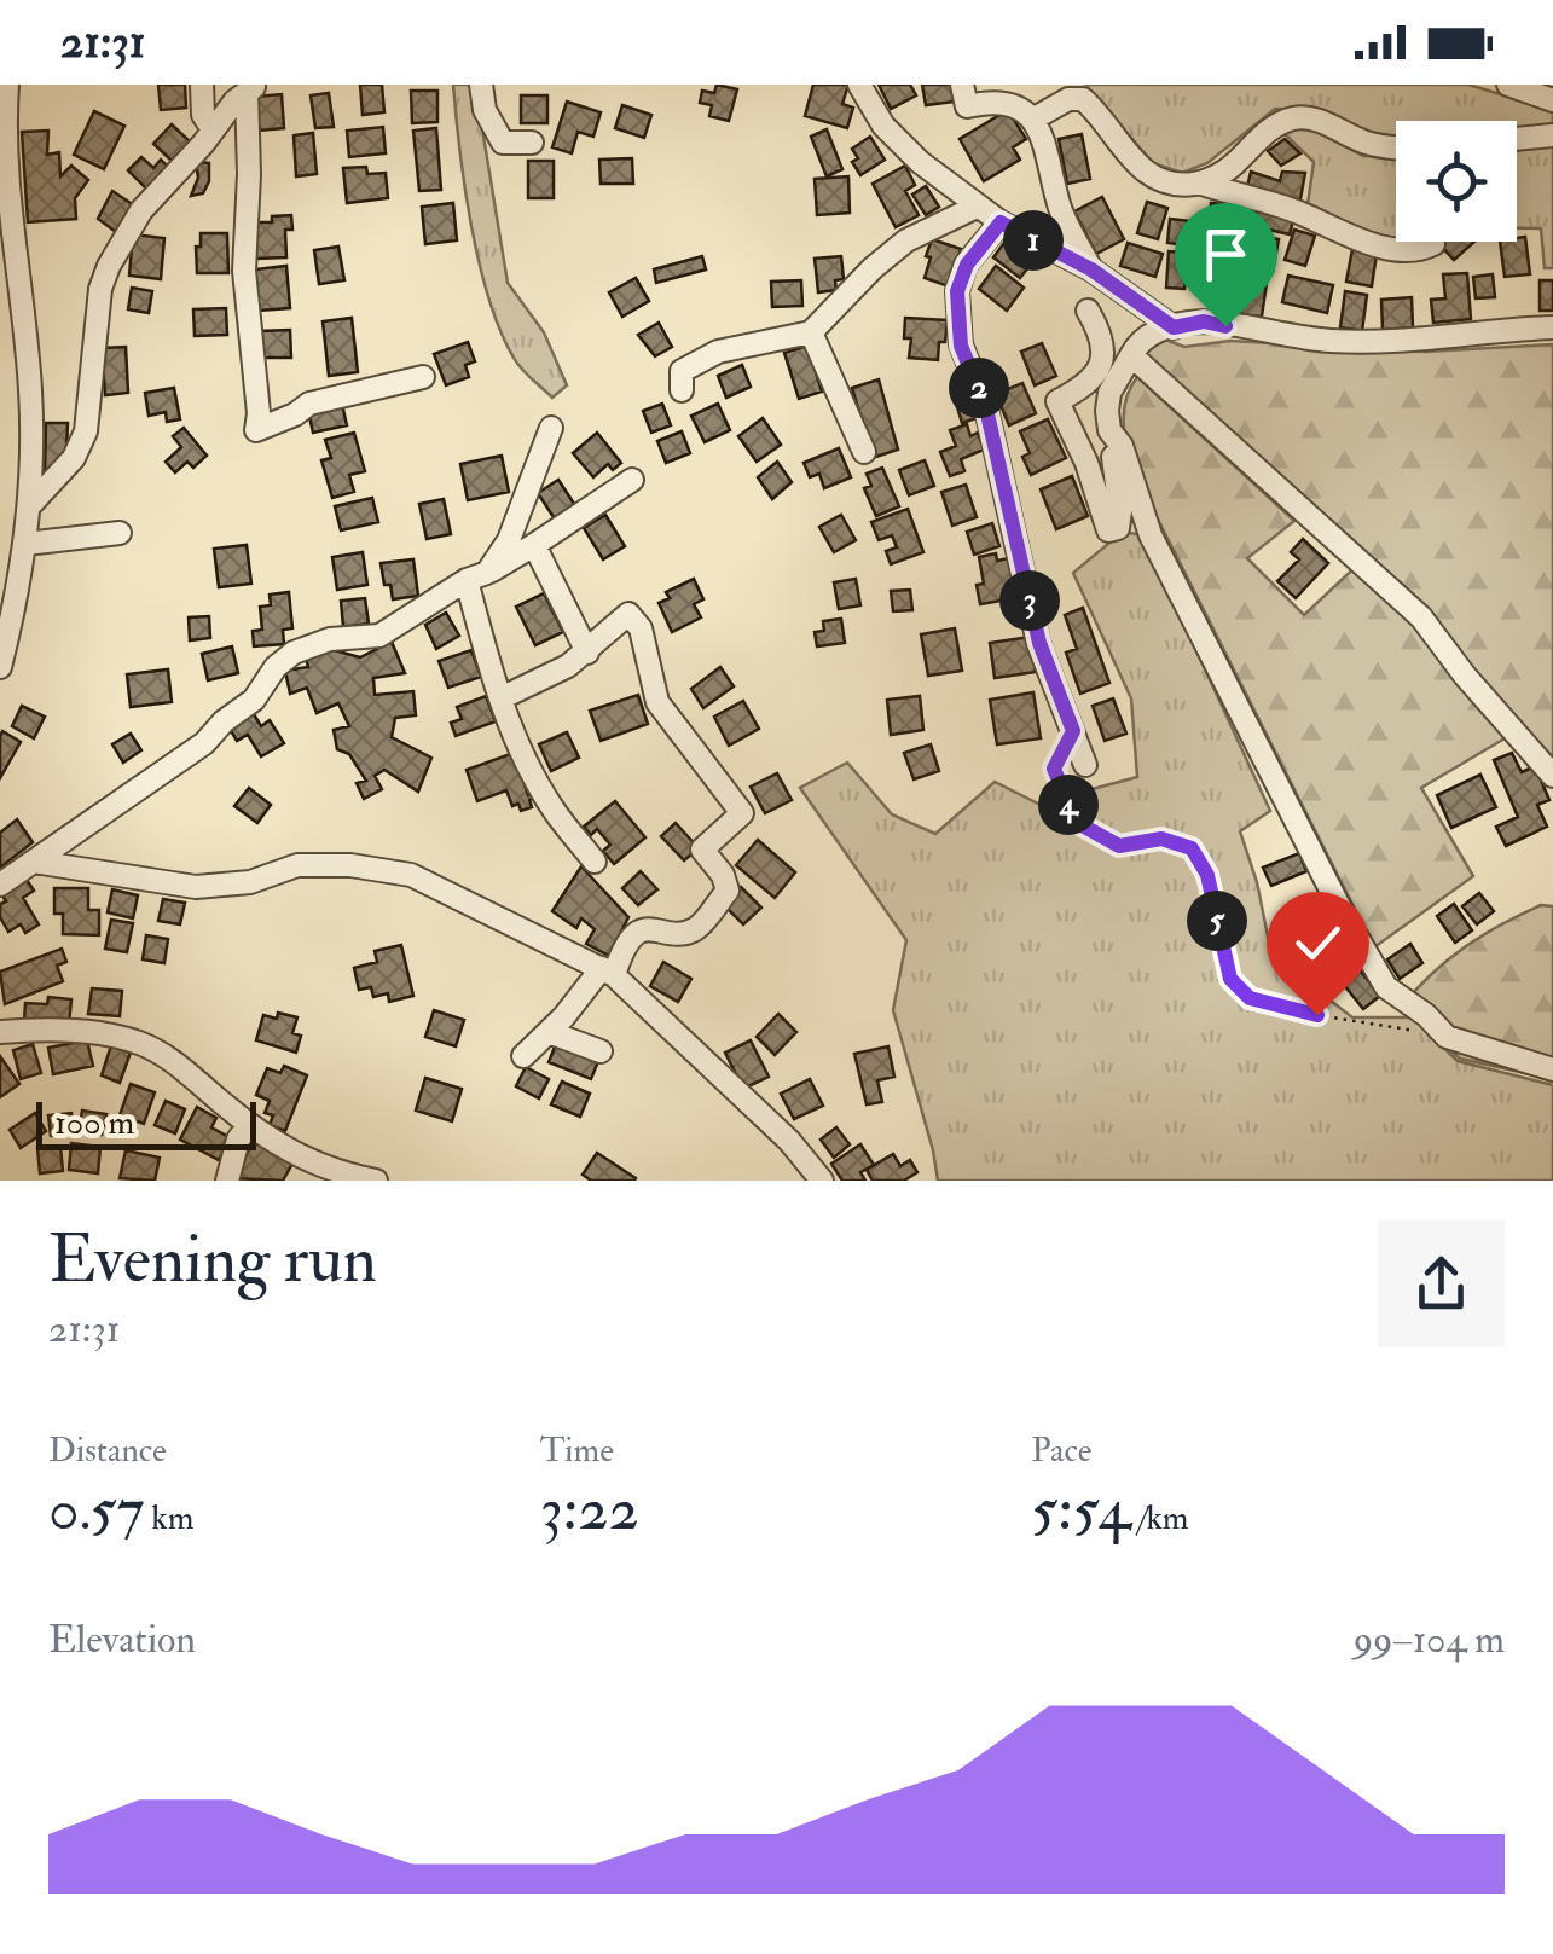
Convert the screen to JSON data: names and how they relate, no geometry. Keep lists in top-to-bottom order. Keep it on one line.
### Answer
{"scale_bar":"100 m","page":{"status":"21:31","pins":["1","2","3","4","5"],"scale":"100 m","heading":["Evening run","21:31"],"stats":[["Distance","0.57 km"],["Time","3:22"],["Pace","5:54 /km"]],"chart":["Elevation","99–104 m"]}}
